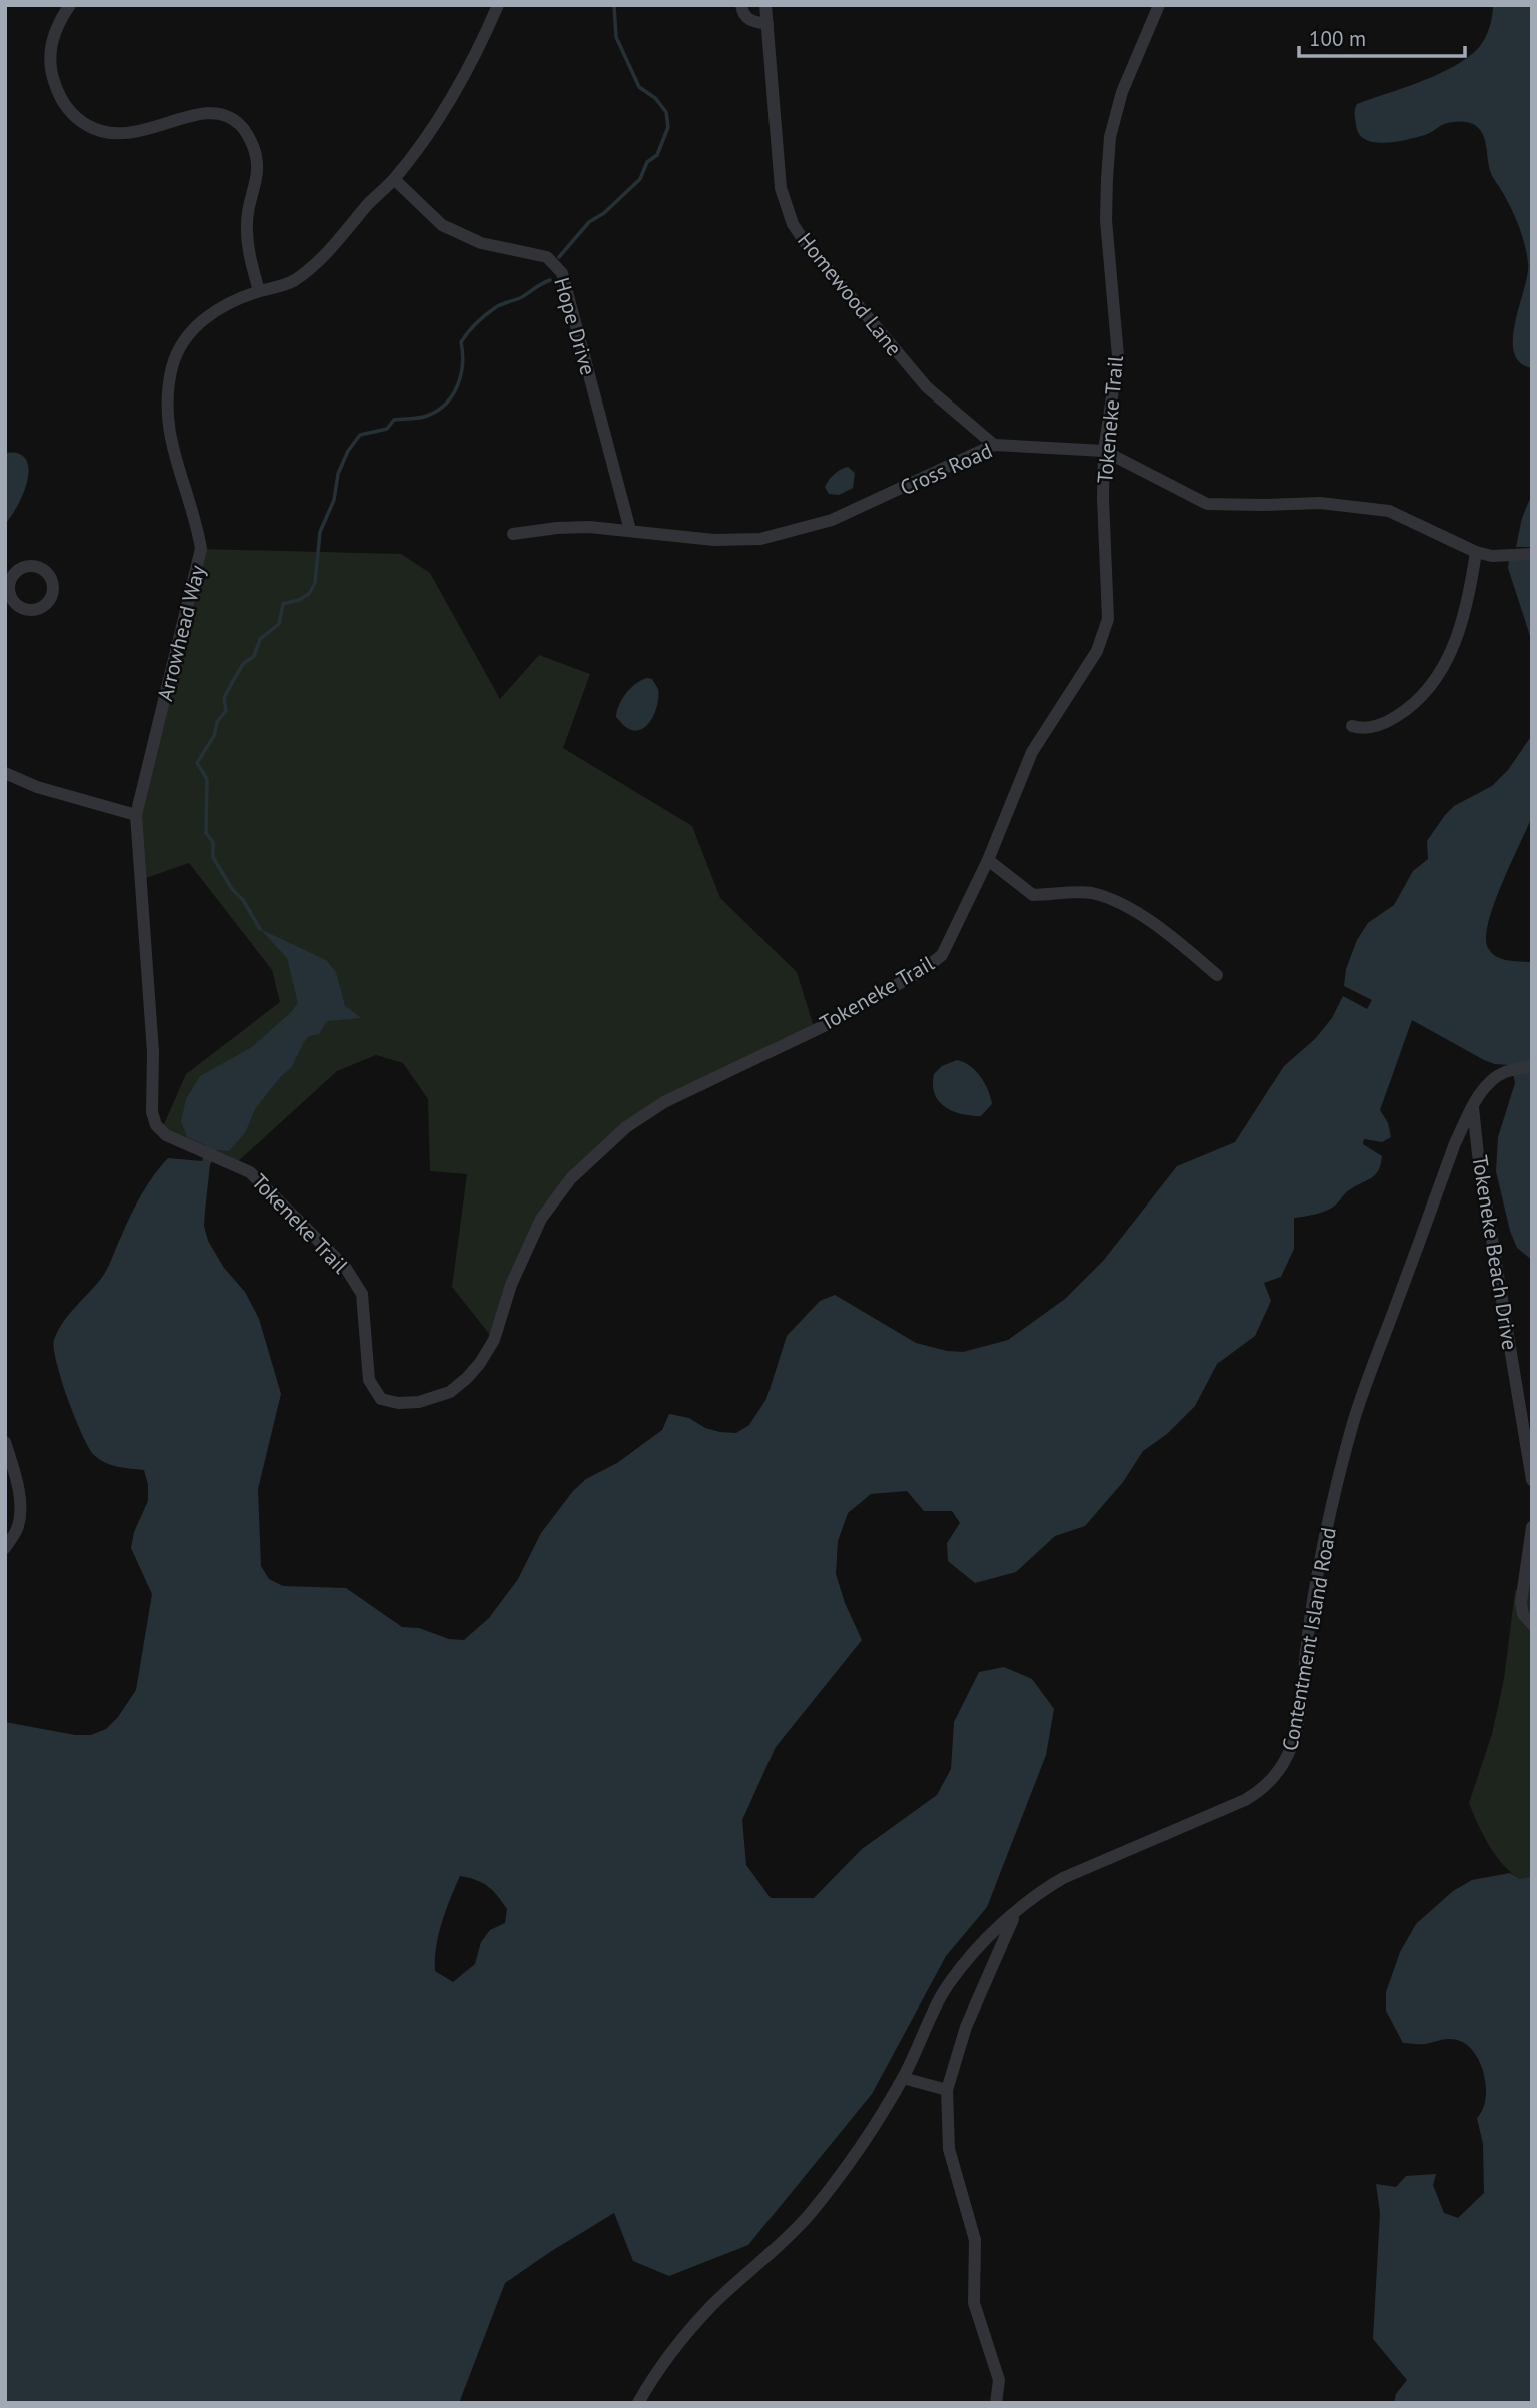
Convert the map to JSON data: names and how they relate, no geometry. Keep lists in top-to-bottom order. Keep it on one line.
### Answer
{"streets":{"street":["Homewood Lane","Hope Drive","Tokeneke Trail","Cross Road","Arrowhead Way","Tokeneke Beach Drive","Contentment Island Road"]},"crossings":[["Homewood Lane","Cross Road"],["Hope Drive","Cross Road"],["Hope Drive","Arrowhead Way"],["Tokeneke Trail","Cross Road"],["Tokeneke Trail","Arrowhead Way"],["Tokeneke Beach Drive","Contentment Island Road"]],"scale_bar":"100 m"}
